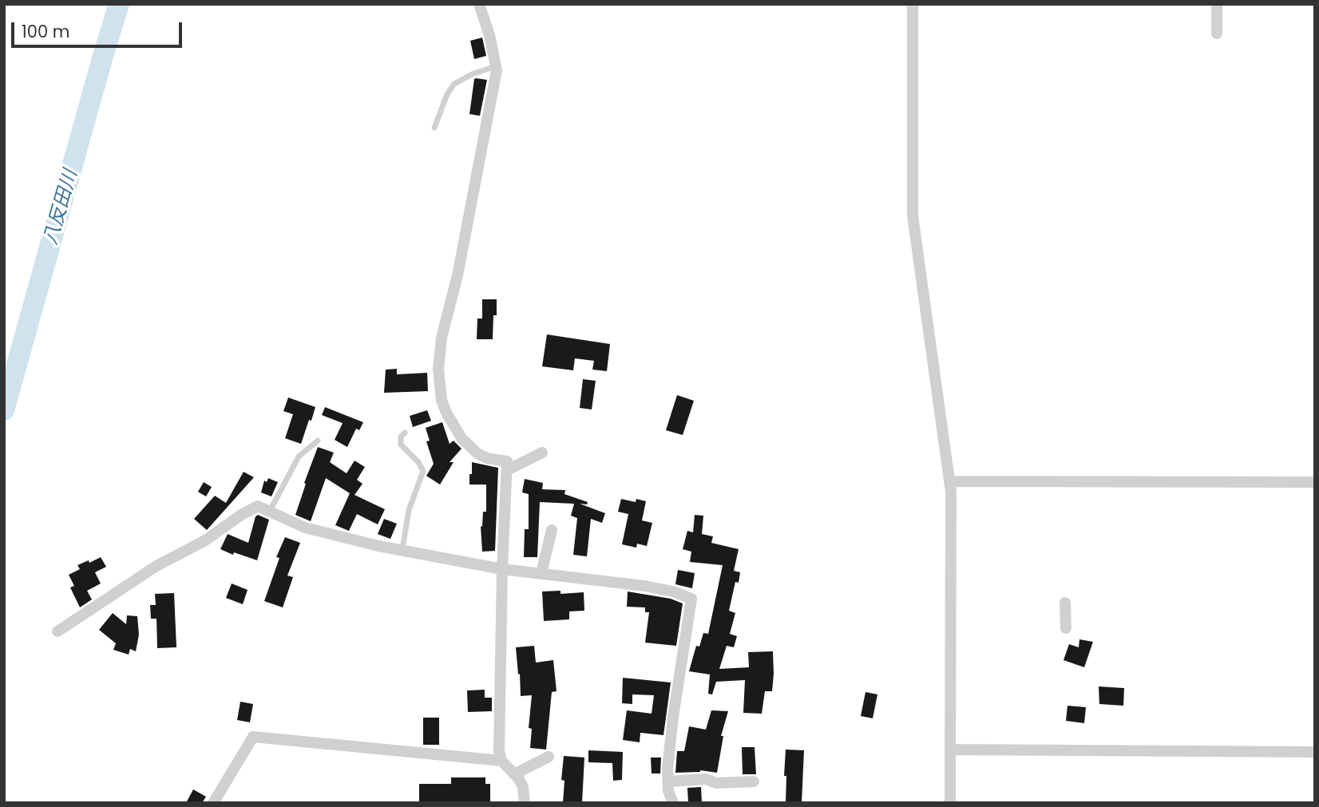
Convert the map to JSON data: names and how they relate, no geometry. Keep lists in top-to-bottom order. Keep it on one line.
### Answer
{"water":["八反田川"],"scale_bar":"100 m"}
